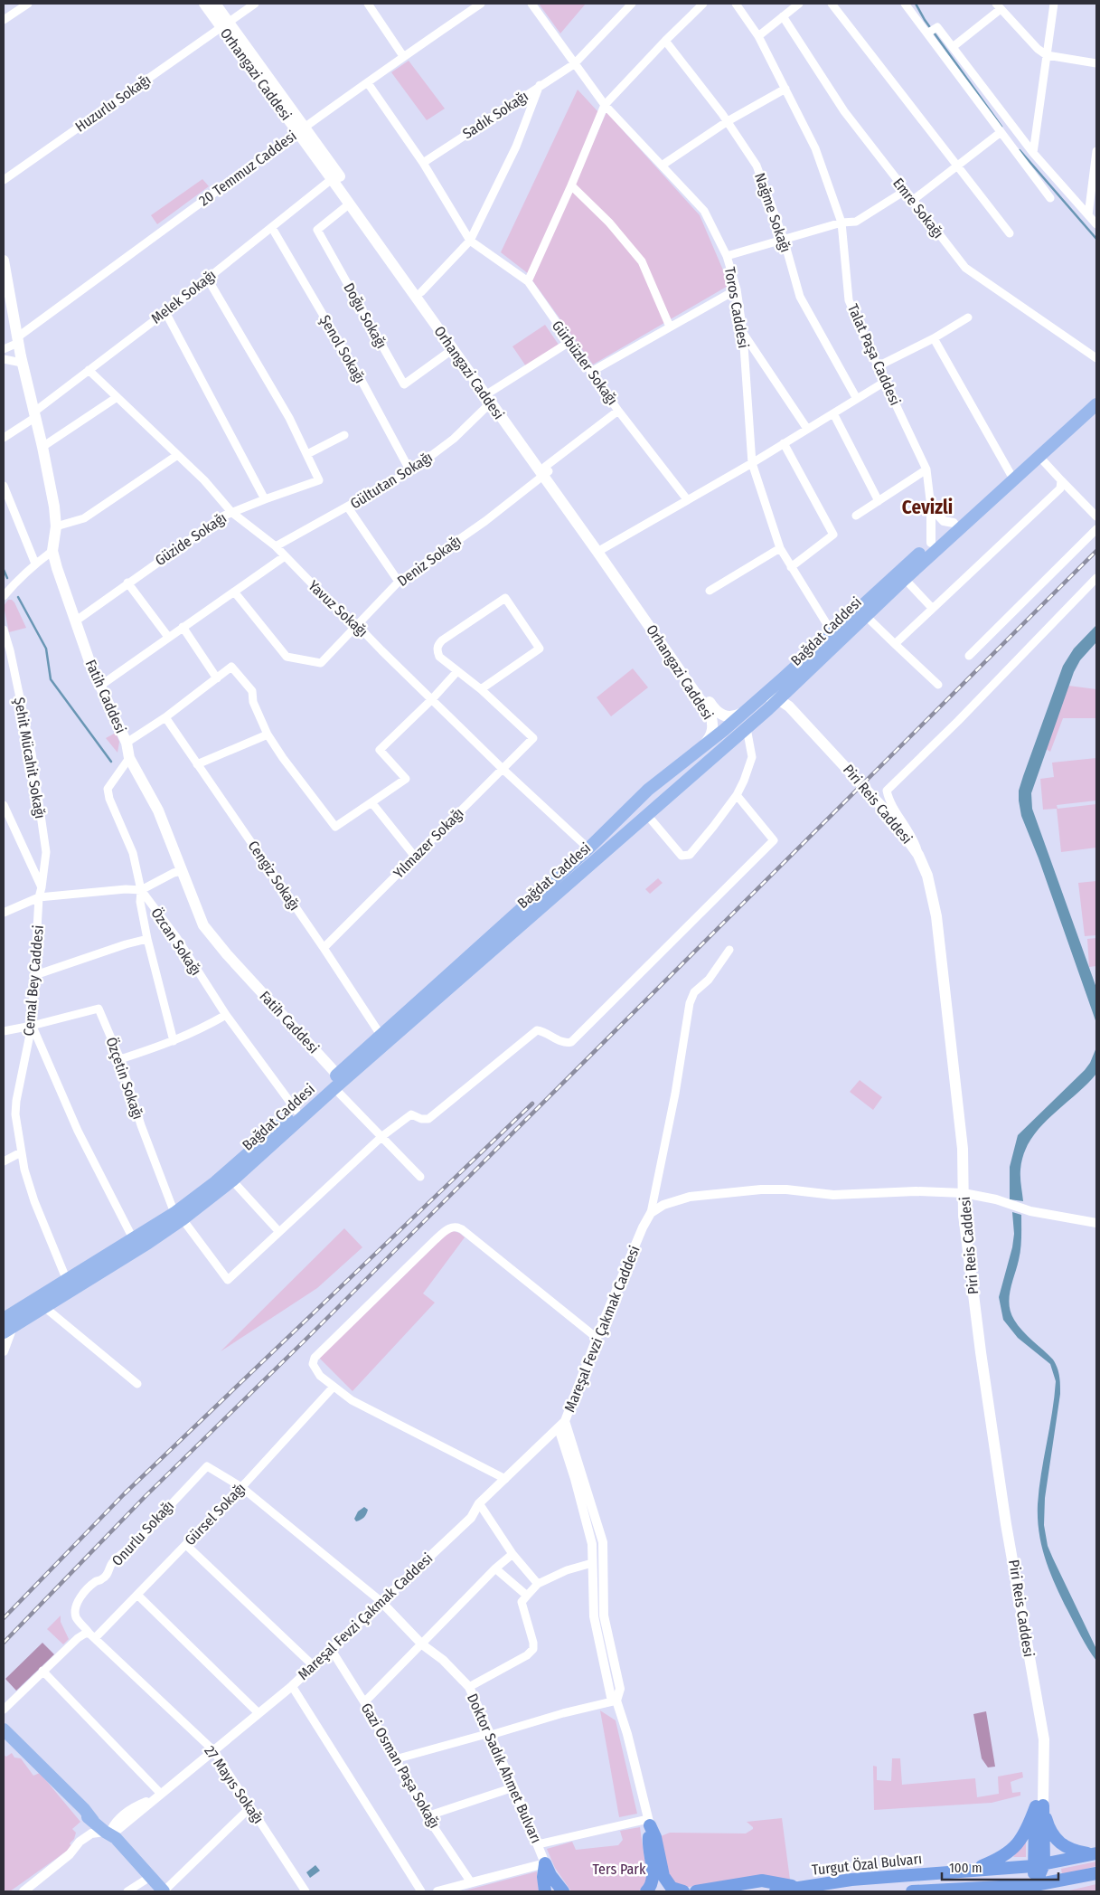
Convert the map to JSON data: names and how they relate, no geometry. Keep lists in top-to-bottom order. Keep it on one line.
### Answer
{"streets":{"highway":["Turgut Özal Bulvarı"],"main road":["Orhangazi Caddesi","Bağdat Caddesi","Fatih Caddesi","Piri Reis Caddesi"],"street":["Huzurlu Sokağı","Sadık Sokağı","20 Temmuz Caddesi","Emre Sokağı","Nağme Sokağı","Melek Sokağı","Toros Caddesi","Doğu Sokağı","Şenol Sokağı","Talat Paşa Caddesi","Gürbüzler Sokağı","Gültutan Sokağı","Güzide Sokağı","Deniz Sokağı","Yavuz Sokağı","Şehit Mücahit Sokağı","Yılmazer Sokağı","Cengiz Sokağı","Özcan Sokağı","Cemal Bey Caddesi","Özçetin Sokağı","Mareşal Fevzi Çakmak Caddesi","Gürsel Sokağı","Onurlu Sokağı","Gazi Osman Paşa Sokağı","Doktor Sadık Ahmet Bulvarı","27 Mayıs Sokağı"]},"crossings":[["Orhangazi Caddesi","Huzurlu Sokağı"],["Orhangazi Caddesi","20 Temmuz Caddesi"],["Orhangazi Caddesi","Melek Sokağı"],["Orhangazi Caddesi","Doğu Sokağı"],["Orhangazi Caddesi","Gültutan Sokağı"],["Orhangazi Caddesi","Deniz Sokağı"],["Orhangazi Caddesi","Bağdat Caddesi"],["Sadık Sokağı","Toros Caddesi"],["20 Temmuz Caddesi","Fatih Caddesi"],["Melek Sokağı","Şenol Sokağı"],["Melek Sokağı","Yavuz Sokağı"],["Melek Sokağı","Fatih Caddesi"],["Toros Caddesi","Bağdat Caddesi"],["Şenol Sokağı","Gültutan Sokağı"],["Talat Paşa Caddesi","Bağdat Caddesi"],["Gürbüzler Sokağı","Gültutan Sokağı"],["Gürbüzler Sokağı","Deniz Sokağı"],["Gültutan Sokağı","Yavuz Sokağı"],["Güzide Sokağı","Yavuz Sokağı"],["Güzide Sokağı","Fatih Caddesi"],["Deniz Sokağı","Yavuz Sokağı"],["Yavuz Sokağı","Bağdat Caddesi"],["Yavuz Sokağı","Yılmazer Sokağı"],["Bağdat Caddesi","Fatih Caddesi"],["Bağdat Caddesi","Piri Reis Caddesi"],["Bağdat Caddesi","Cengiz Sokağı"],["Bağdat Caddesi","Özcan Sokağı"],["Bağdat Caddesi","Cemal Bey Caddesi"],["Bağdat Caddesi","Özçetin Sokağı"],["Fatih Caddesi","Özcan Sokağı"],["Şehit Mücahit Sokağı","Cemal Bey Caddesi"],["Yılmazer Sokağı","Cengiz Sokağı"],["Cemal Bey Caddesi","Özçetin Sokağı"],["Mareşal Fevzi Çakmak Caddesi","Gazi Osman Paşa Sokağı"],["Mareşal Fevzi Çakmak Caddesi","Doktor Sadık Ahmet Bulvarı"],["Mareşal Fevzi Çakmak Caddesi","27 Mayıs Sokağı"],["Gürsel Sokağı","Onurlu Sokağı"],["Gürsel Sokağı","27 Mayıs Sokağı"],["Onurlu Sokağı","27 Mayıs Sokağı"]],"districts":["Cevizli"],"parks":["Ters Park"],"scale_bar":"100 m"}
